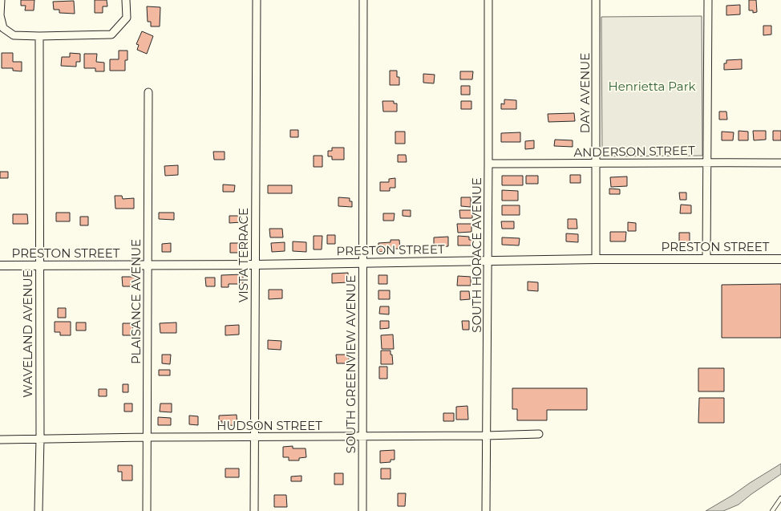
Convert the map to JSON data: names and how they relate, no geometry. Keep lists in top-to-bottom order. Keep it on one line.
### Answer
{"streets":{"street":["DAY AVENUE","ANDERSON STREET","PRESTON STREET","VISTA TERRACE","SOUTH HORACE AVENUE","PLAISANCE AVENUE","WAVELAND AVENUE","SOUTH GREENVIEW AVENUE","HUDSON STREET"]},"crossings":[["DAY AVENUE","ANDERSON STREET"],["DAY AVENUE","PRESTON STREET"],["ANDERSON STREET","SOUTH HORACE AVENUE"],["PRESTON STREET","VISTA TERRACE"],["PRESTON STREET","SOUTH HORACE AVENUE"],["PRESTON STREET","PLAISANCE AVENUE"],["PRESTON STREET","WAVELAND AVENUE"],["PRESTON STREET","SOUTH GREENVIEW AVENUE"],["VISTA TERRACE","HUDSON STREET"],["SOUTH HORACE AVENUE","HUDSON STREET"],["PLAISANCE AVENUE","HUDSON STREET"],["WAVELAND AVENUE","HUDSON STREET"],["SOUTH GREENVIEW AVENUE","HUDSON STREET"]],"parks":["Henrietta Park"]}
